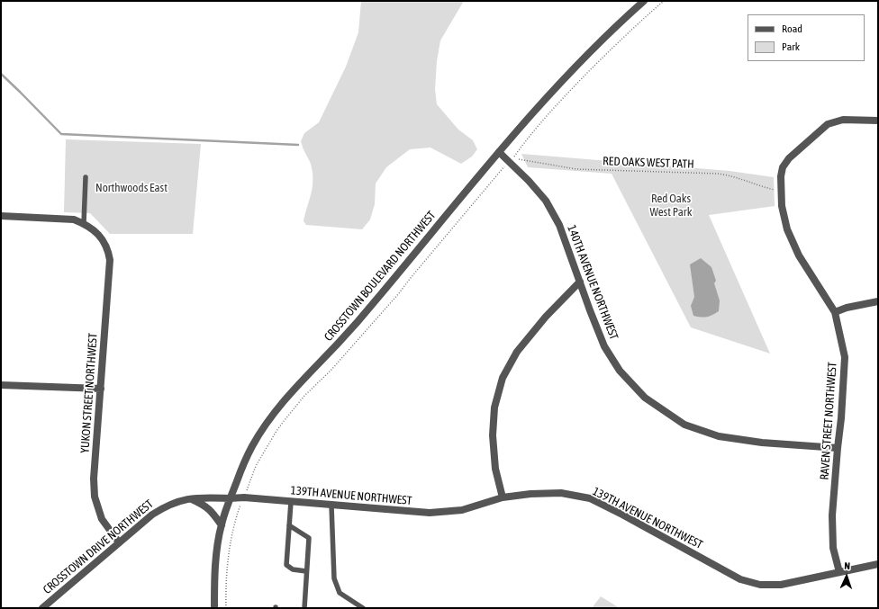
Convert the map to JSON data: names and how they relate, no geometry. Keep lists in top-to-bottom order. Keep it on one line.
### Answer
{"streets":{"street":["CROSSTOWN BOULEVARD NORTHWEST","140TH AVENUE NORTHWEST","YUKON STREET NORTHWEST","RAVEN STREET NORTHWEST","139TH AVENUE NORTHWEST","CROSSTOWN DRIVE NORTHWEST"],"path":["RED OAKS WEST PATH"]},"crossings":[["RED OAKS WEST PATH","RAVEN STREET NORTHWEST"],["CROSSTOWN BOULEVARD NORTHWEST","140TH AVENUE NORTHWEST"],["CROSSTOWN BOULEVARD NORTHWEST","139TH AVENUE NORTHWEST"],["CROSSTOWN BOULEVARD NORTHWEST","CROSSTOWN DRIVE NORTHWEST"],["140TH AVENUE NORTHWEST","RAVEN STREET NORTHWEST"],["YUKON STREET NORTHWEST","CROSSTOWN DRIVE NORTHWEST"],["RAVEN STREET NORTHWEST","139TH AVENUE NORTHWEST"],["139TH AVENUE NORTHWEST","CROSSTOWN DRIVE NORTHWEST"]],"parks":["Northwoods East","Red Oaks West Park"],"legend":["Road","Park"],"north":"top"}
